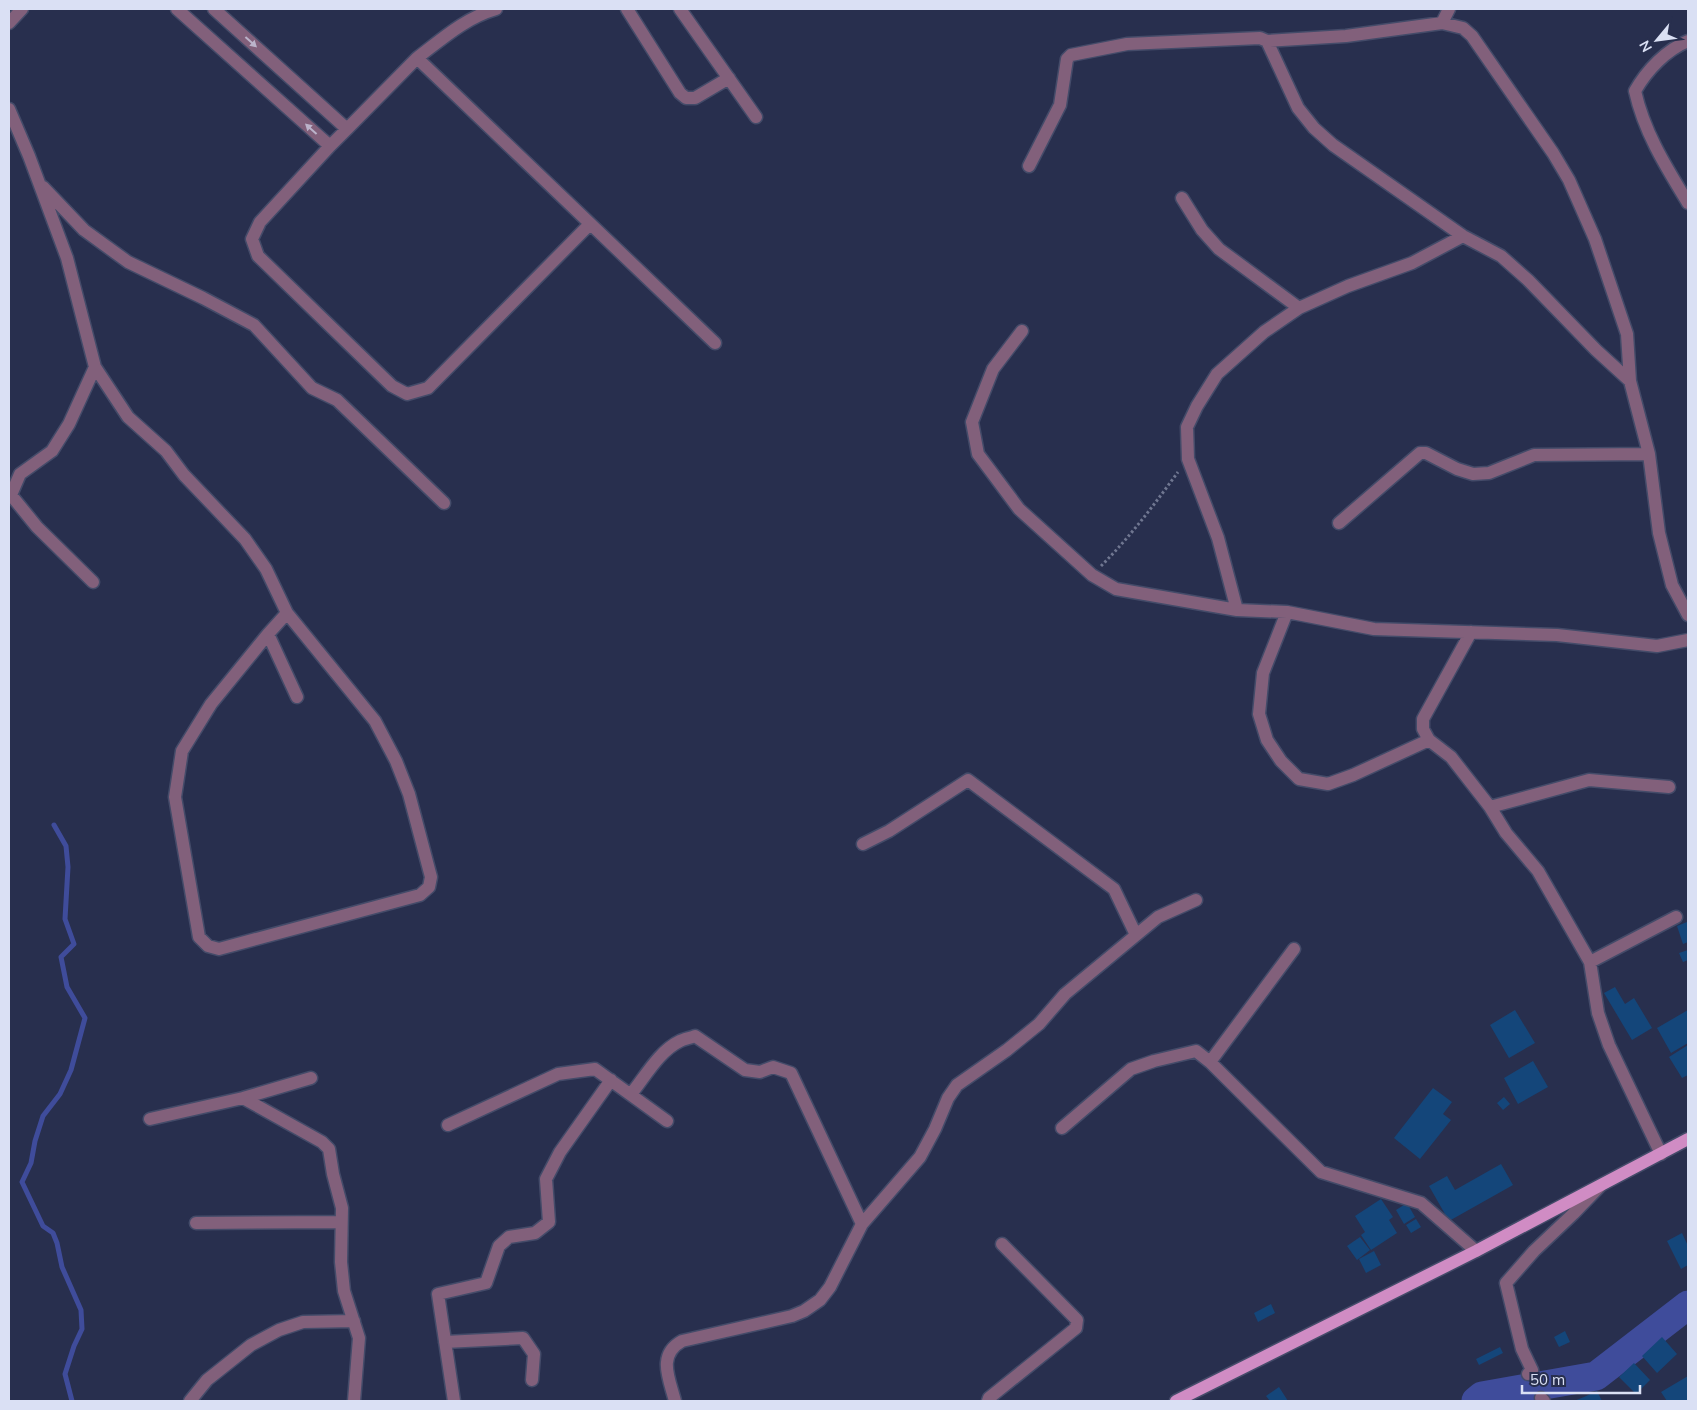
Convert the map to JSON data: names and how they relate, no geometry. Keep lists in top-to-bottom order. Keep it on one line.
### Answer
{"scale_bar":"50 m","north":"bottom left"}
